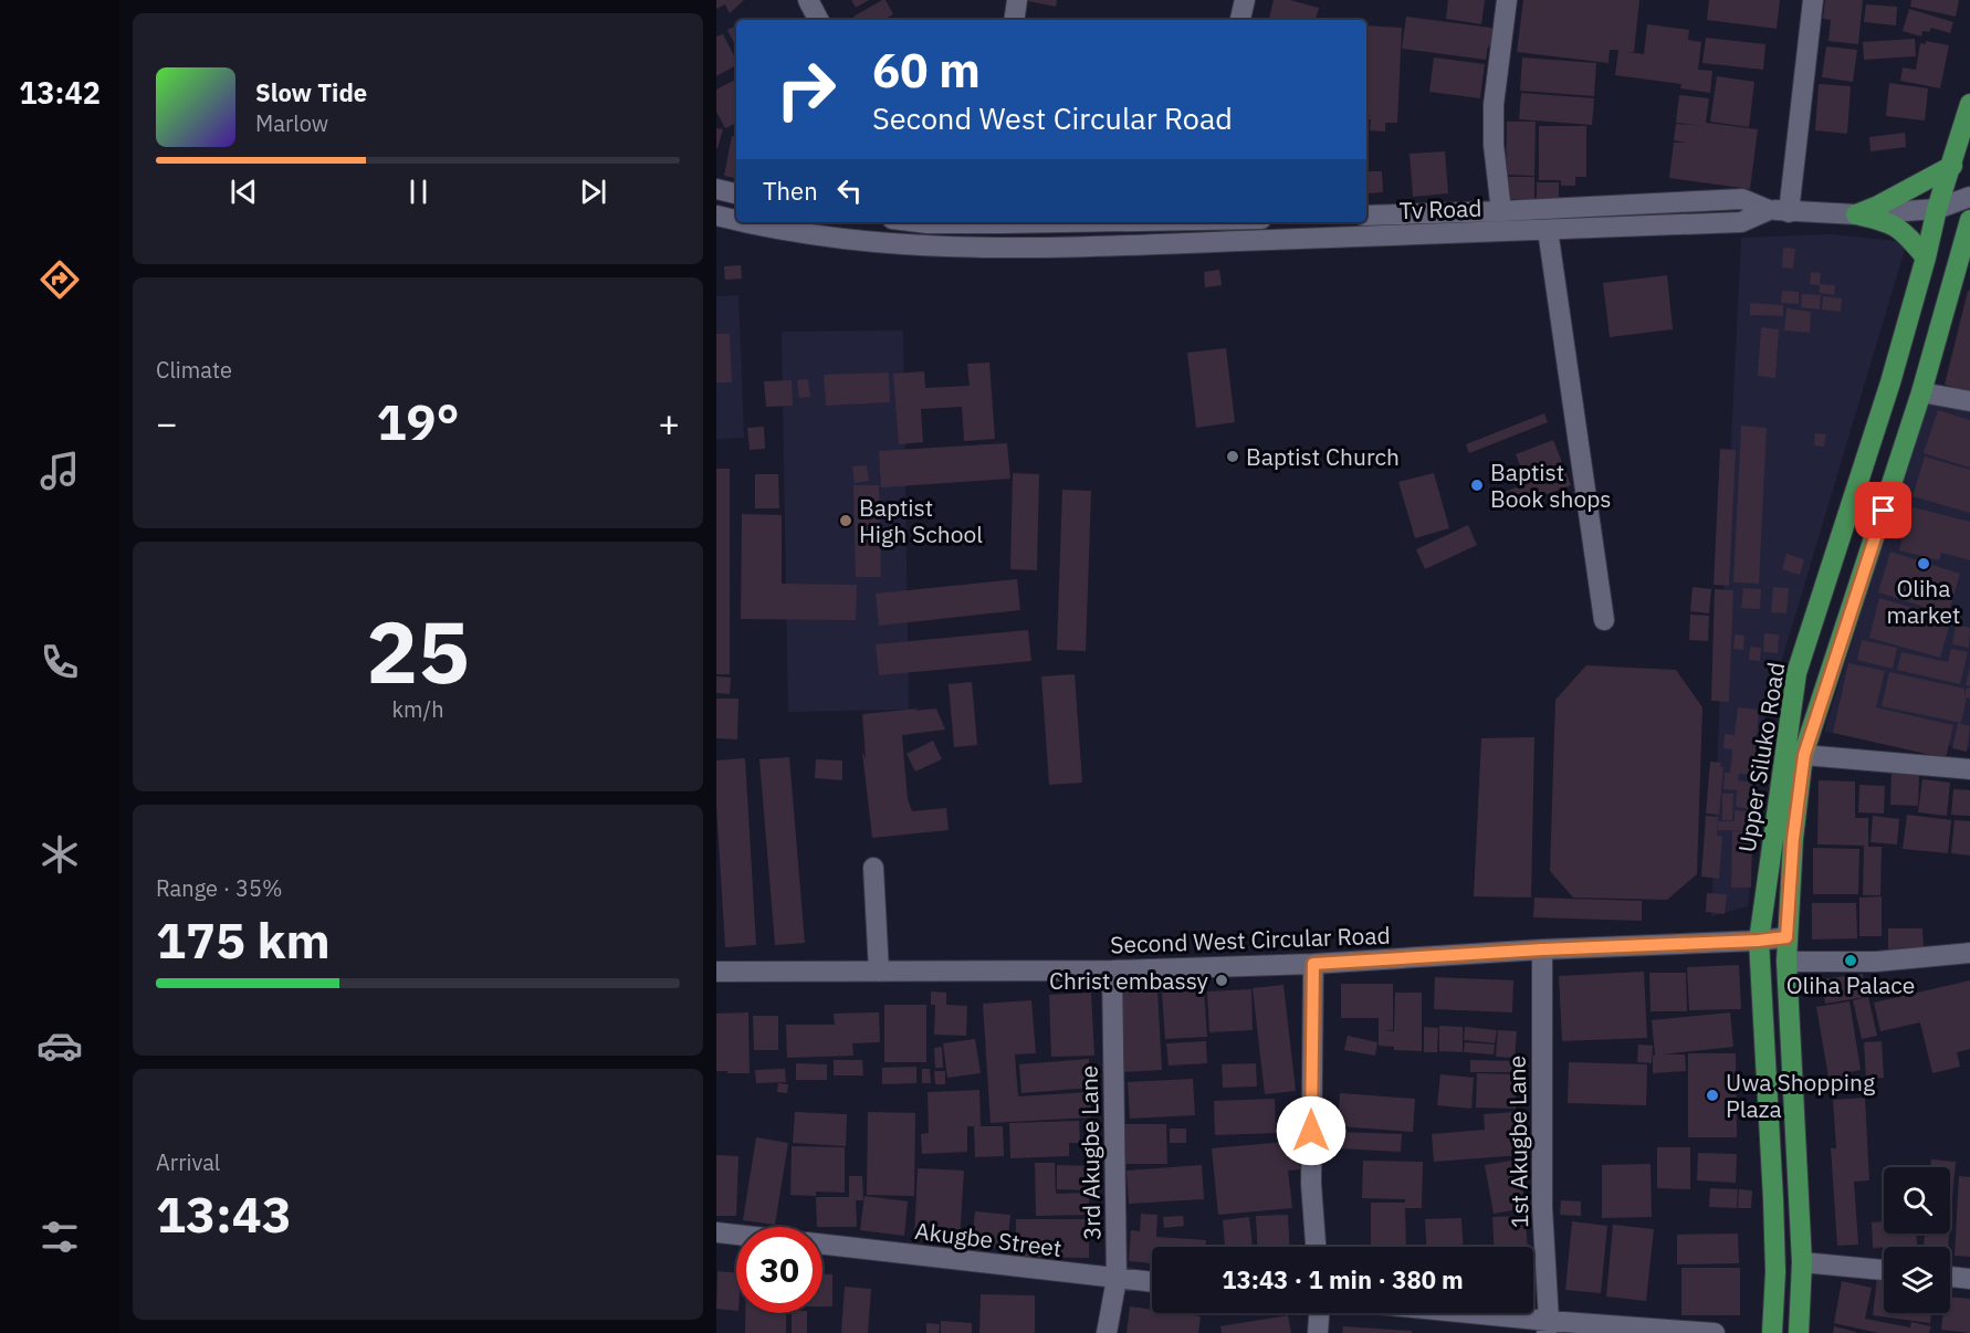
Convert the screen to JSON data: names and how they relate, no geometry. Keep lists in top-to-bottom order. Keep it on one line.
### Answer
{"streets":{"main road":["Upper Siluko Road"],"street":["Tv Road","Second West Circular Road","1st Akugbe Lane","3rd Akugbe Lane","Akugbe Street"]},"crossings":[["Tv Road","Upper Siluko Road"],["Upper Siluko Road","Second West Circular Road"],["Second West Circular Road","1st Akugbe Lane"],["Second West Circular Road","3rd Akugbe Lane"],["3rd Akugbe Lane","Akugbe Street"]],"places":["Baptist Church","Baptist Book shops","Baptist High School","Oliha market","Oliha Palace","Christ embassy","Uwa Shopping Plaza"],"page":{"tabs":"13:42","turn":["60 m","Second West Circular Road"],"song":["Slow Tide","Marlow"],"then":"Then","tile":["Climate",["25","km/h"],["Range · 35%","175 km"],["Arrival","13:43"]],"heat":["−","19°","+"],"limit":"30","trip":"13:43 · 1 min · 380 m"}}
